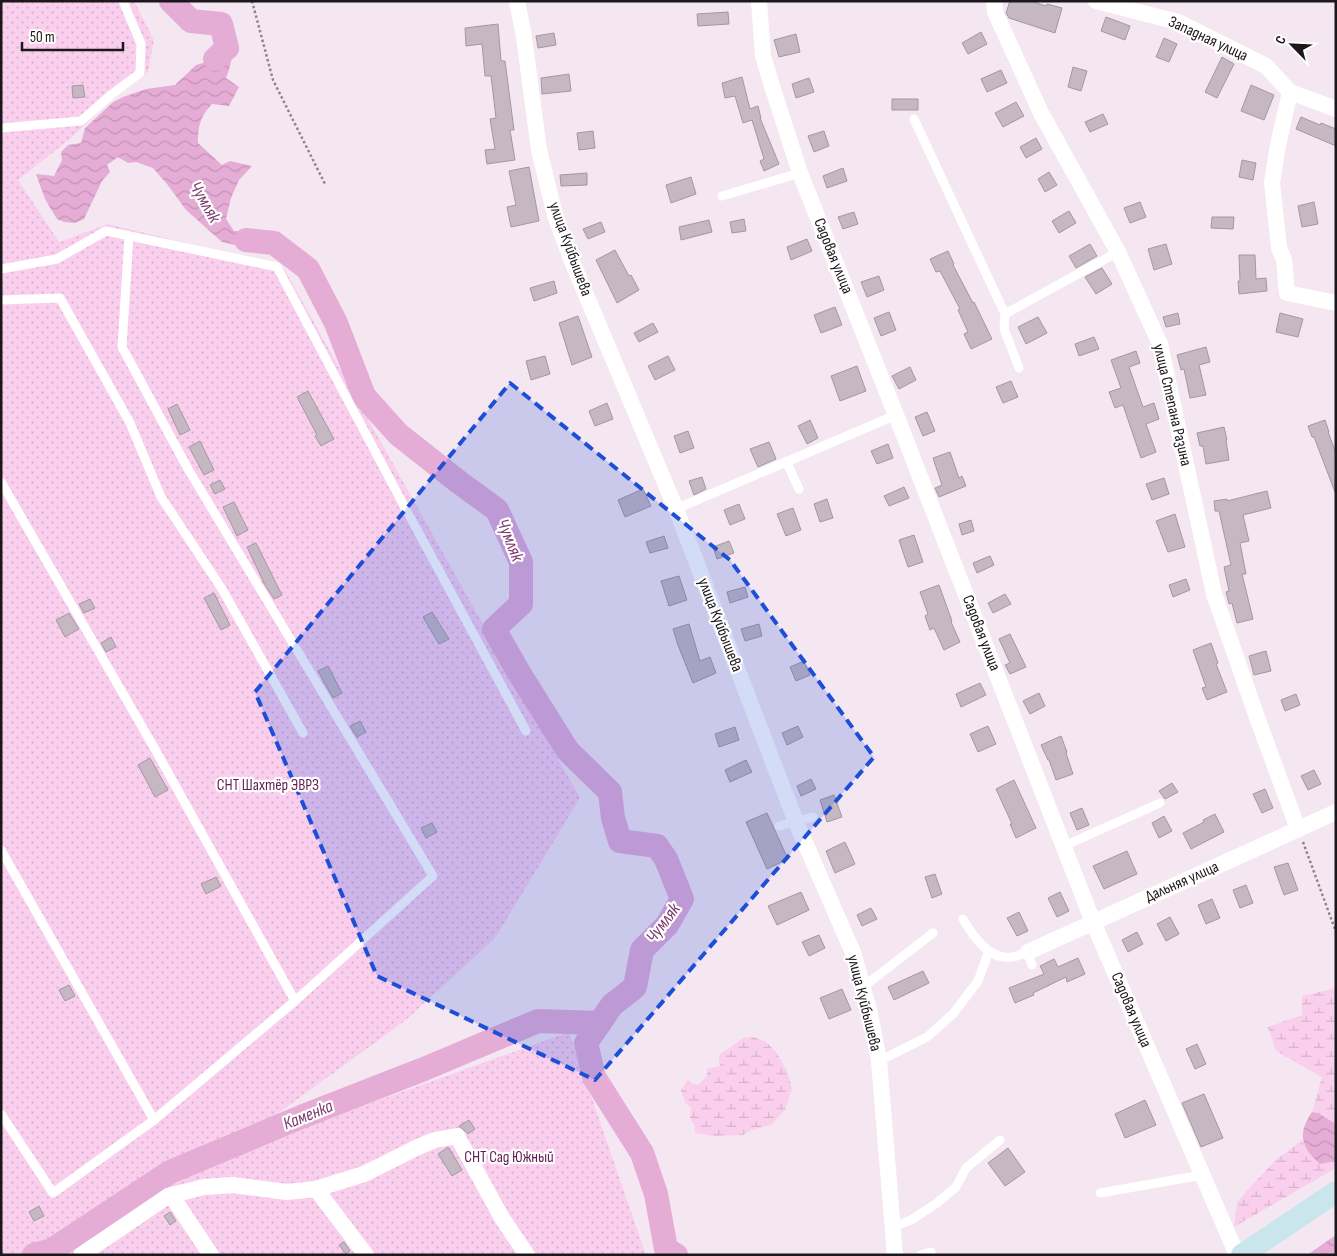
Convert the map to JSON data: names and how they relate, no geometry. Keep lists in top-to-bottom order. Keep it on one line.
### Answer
{"streets":{"street":["Западная улица","улица Куйбышева","Садовая улица","улица Степана Разина","Дальняя улица"]},"crossings":[["Садовая улица","Дальняя улица"],["улица Степана Разина","Дальняя улица"]],"water":["Чумляк","Каменка"],"parks":["СНТ Шахтёр ЭВРЗ","СНТ Сад Южный"],"scale_bar":"50 m","north":"top left"}
